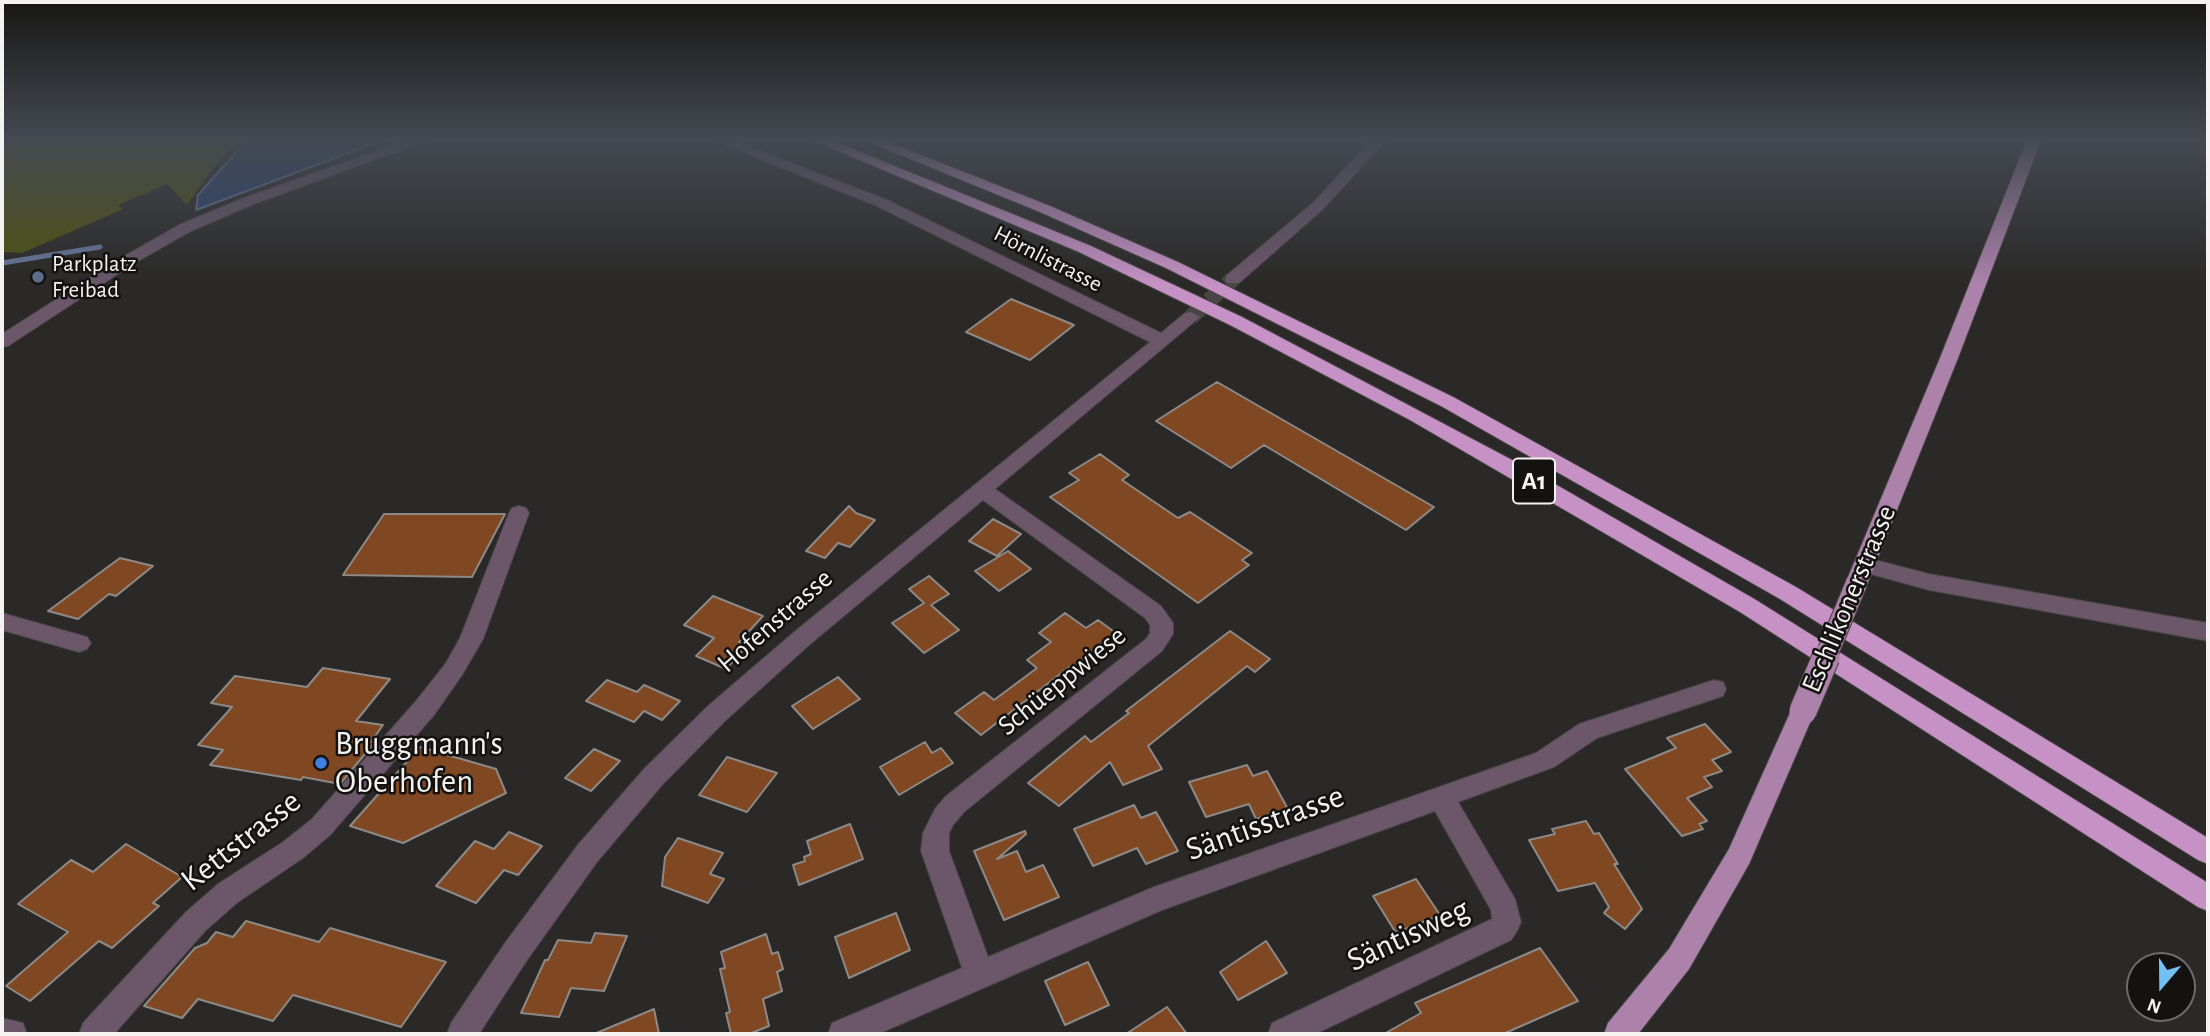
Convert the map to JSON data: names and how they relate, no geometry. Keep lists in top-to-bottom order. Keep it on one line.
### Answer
{"streets":{"highway":["A1"],"main road":["Eschlikonerstrasse"],"street":["Hörnlistrasse","Hofenstrasse","Schüeppwiese","Säntisstrasse","Kettstrasse","Säntisweg"]},"crossings":[["Hörnlistrasse","Hofenstrasse"],["Hofenstrasse","Schüeppwiese"],["Schüeppwiese","Säntisstrasse"],["Säntisstrasse","Säntisweg"]],"places":["Parkplatz Freibad","Bruggmann's Oberhofen"],"north":"bottom"}
